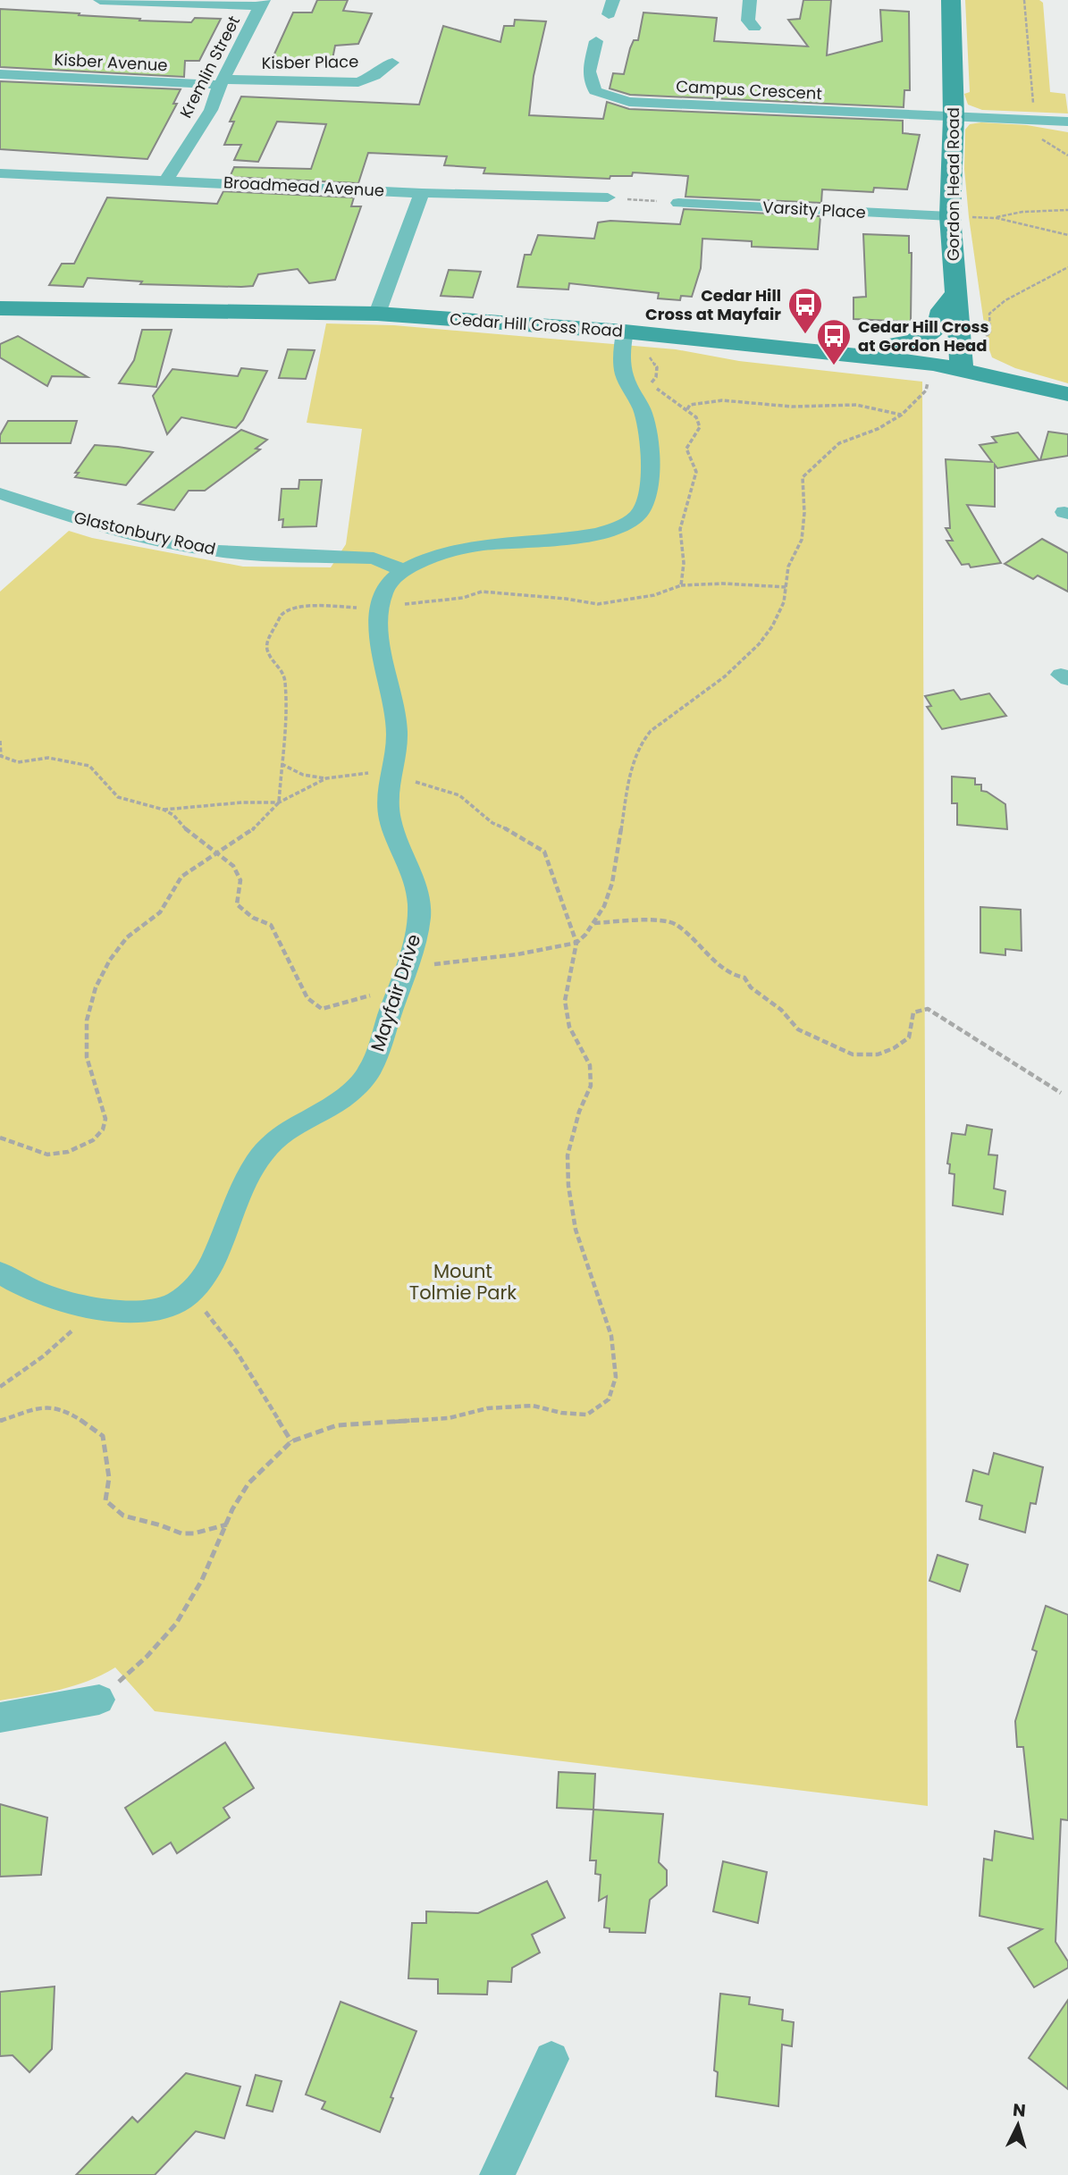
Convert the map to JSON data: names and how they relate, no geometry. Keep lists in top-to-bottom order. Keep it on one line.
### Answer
{"streets":{"main road":["Gordon Head Road","Cedar Hill Cross Road"],"street":["Kisber Avenue","Kisber Place","Kremlin Street","Campus Crescent","Broadmead Avenue","Varsity Place","Glastonbury Road","Mayfair Drive"]},"crossings":[["Kisber Avenue","Kisber Place"],["Kisber Avenue","Kremlin Street"],["Kisber Place","Kremlin Street"],["Kremlin Street","Broadmead Avenue"],["Campus Crescent","Gordon Head Road"],["Gordon Head Road","Varsity Place"],["Gordon Head Road","Cedar Hill Cross Road"],["Cedar Hill Cross Road","Mayfair Drive"],["Glastonbury Road","Mayfair Drive"]],"parks":["Mount Tolmie Park"],"places":{"bus stop":["Cedar Hill Cross at Mayfair","Cedar Hill Cross at Gordon Head"]},"north":"top"}
